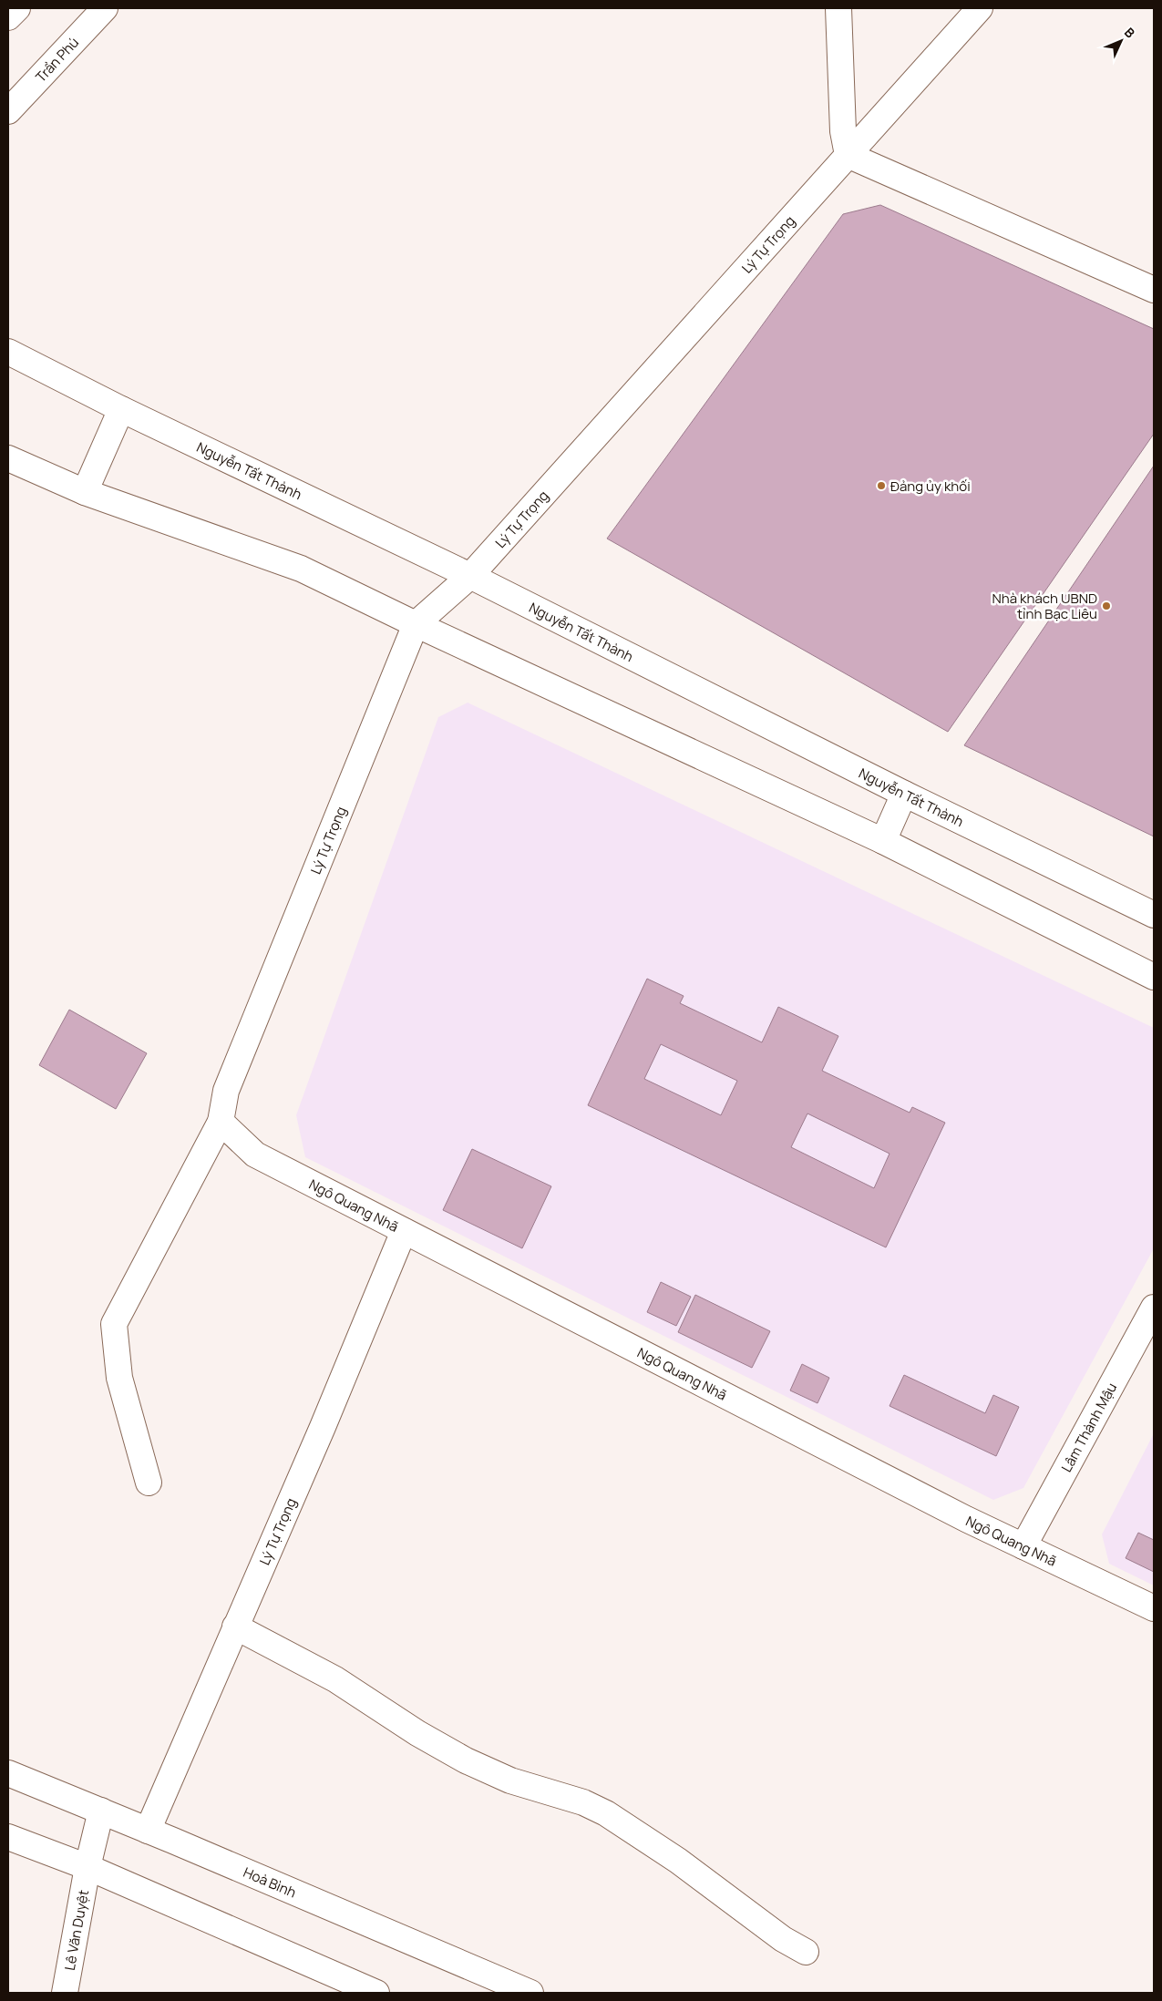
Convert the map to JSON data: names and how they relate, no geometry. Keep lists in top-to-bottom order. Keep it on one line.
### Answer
{"streets":{"street":["Trần Phú","Lý Tự Trọng","Nguyễn Tất Thành","Ngô Quang Nhã","Lâm Thành Mậu","Hoà Bình","Lê Văn Duyệt"]},"crossings":[["Lý Tự Trọng","Nguyễn Tất Thành"],["Lý Tự Trọng","Ngô Quang Nhã"],["Lý Tự Trọng","Hoà Bình"],["Ngô Quang Nhã","Lâm Thành Mậu"],["Hoà Bình","Lê Văn Duyệt"]],"places":["Đảng ủy khối","Nhà khách UBND tỉnh Bạc Liêu"],"north":"top right"}
